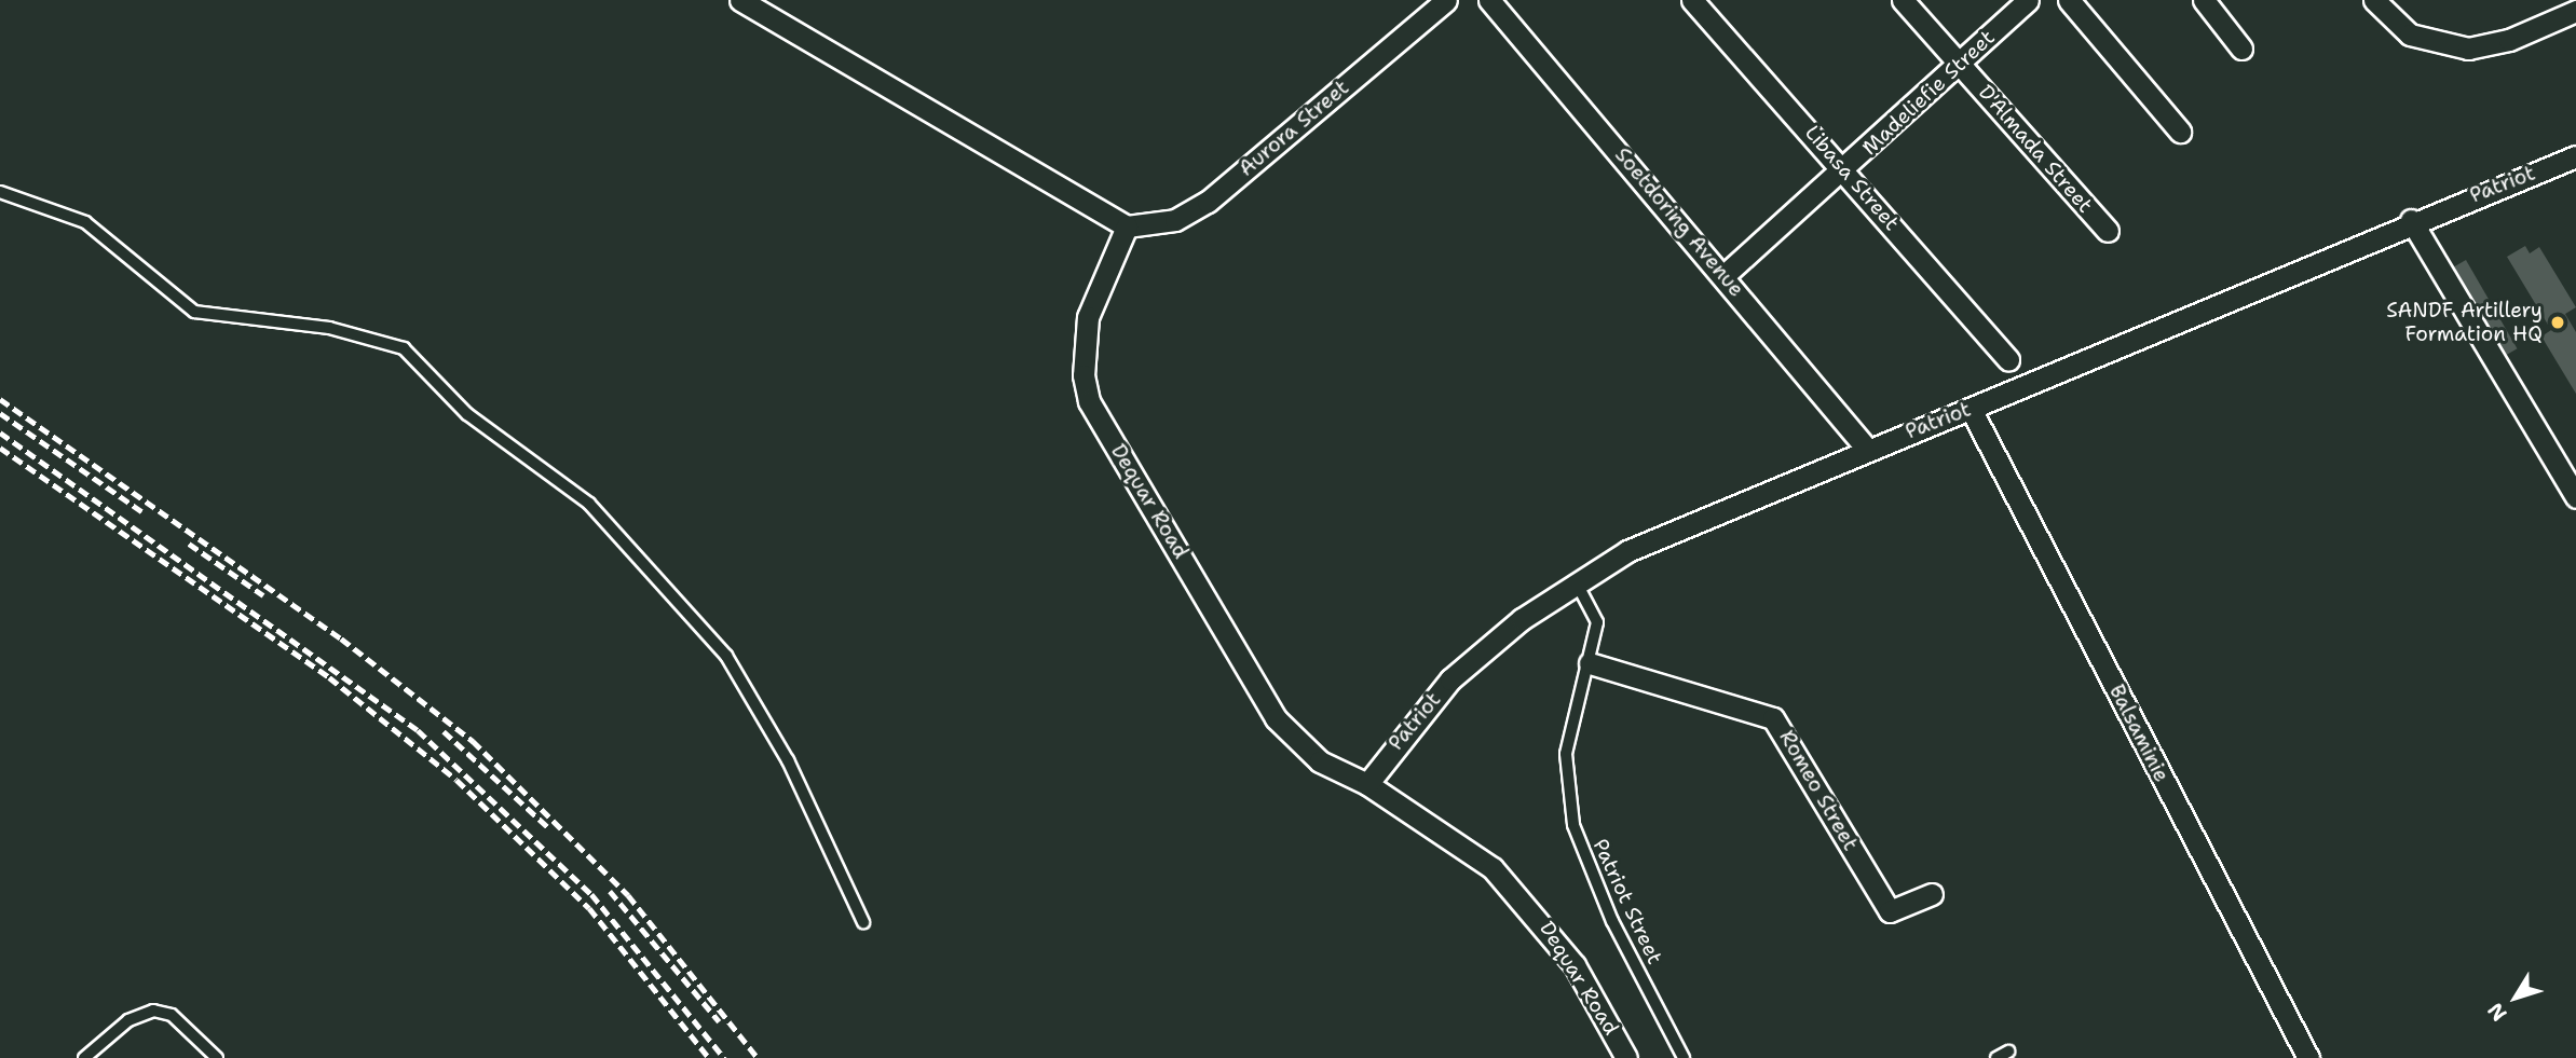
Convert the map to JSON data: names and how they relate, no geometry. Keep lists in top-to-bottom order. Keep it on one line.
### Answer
{"streets":{"street":["Madeliefie Street","Aurora Street","D'Almada Street","Libasa Street","Patriot","Soetdoring Avenue","Dequar Road","Balsaminie","Romeo Street"],"lane":["Patriot Street"]},"crossings":[["Madeliefie Street","D'Almada Street"],["Madeliefie Street","Libasa Street"],["Madeliefie Street","Soetdoring Avenue"],["Aurora Street","Dequar Road"],["Patriot","Soetdoring Avenue"],["Patriot","Dequar Road"],["Patriot","Balsaminie"],["Patriot","Patriot Street"],["Romeo Street","Patriot Street"]],"places":["SANDF Artillery Formation HQ"],"north":"bottom left"}
